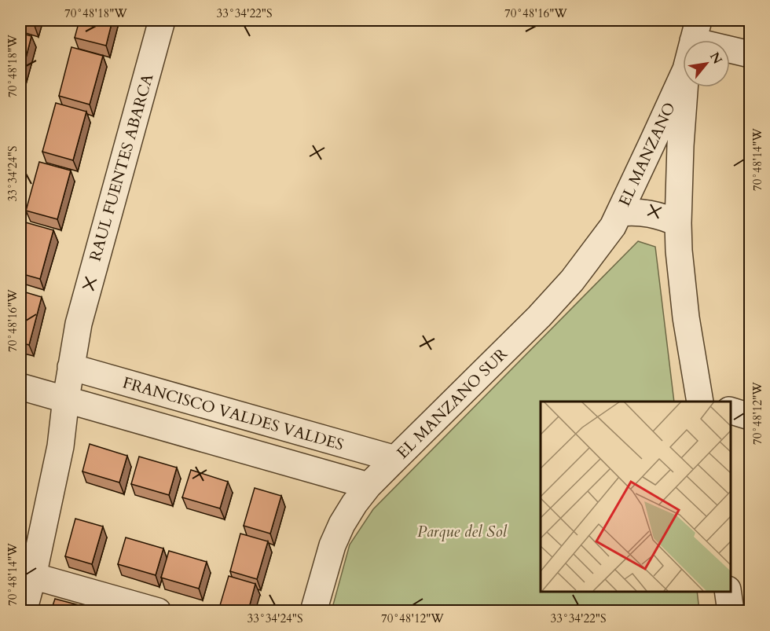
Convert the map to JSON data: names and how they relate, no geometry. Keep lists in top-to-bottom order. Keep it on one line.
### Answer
{"streets":{"street":["EL MANZANO","RAUL FUENTES ABARCA","EL MANZANO SUR","FRANCISCO VALDES VALDES"]},"crossings":[["EL MANZANO","EL MANZANO SUR"],["RAUL FUENTES ABARCA","FRANCISCO VALDES VALDES"],["EL MANZANO SUR","FRANCISCO VALDES VALDES"]],"parks":["Parque del Sol"],"north":"top right","coordinates":["70°48'18\"W","33°34'22\"S","70°48'16\"W","70°48'14\"W","33°34'24\"S","70°48'12\"W"]}
